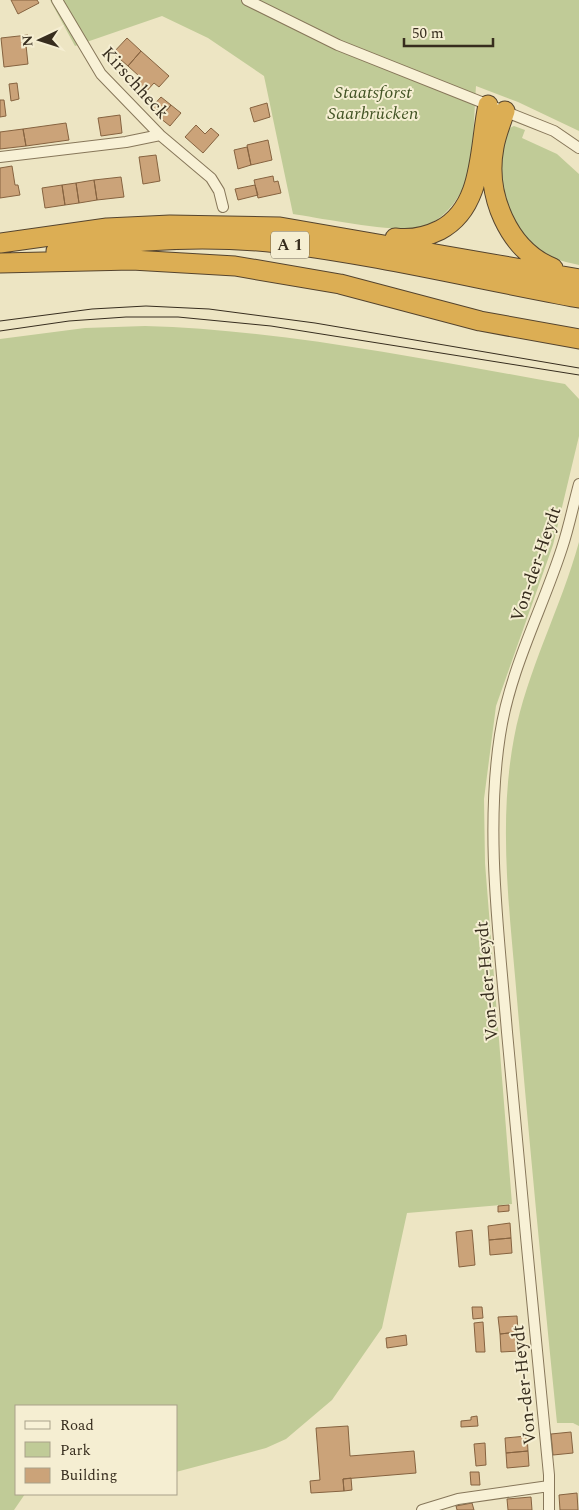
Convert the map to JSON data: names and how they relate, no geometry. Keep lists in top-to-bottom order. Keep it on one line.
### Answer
{"streets":{"highway":["A 1"],"street":["Kirschheck","Von-der-Heydt"]},"parks":["Staatsforst Saarbrücken"],"legend":["Road","Park","Building"],"scale_bar":"50 m","north":"left"}
